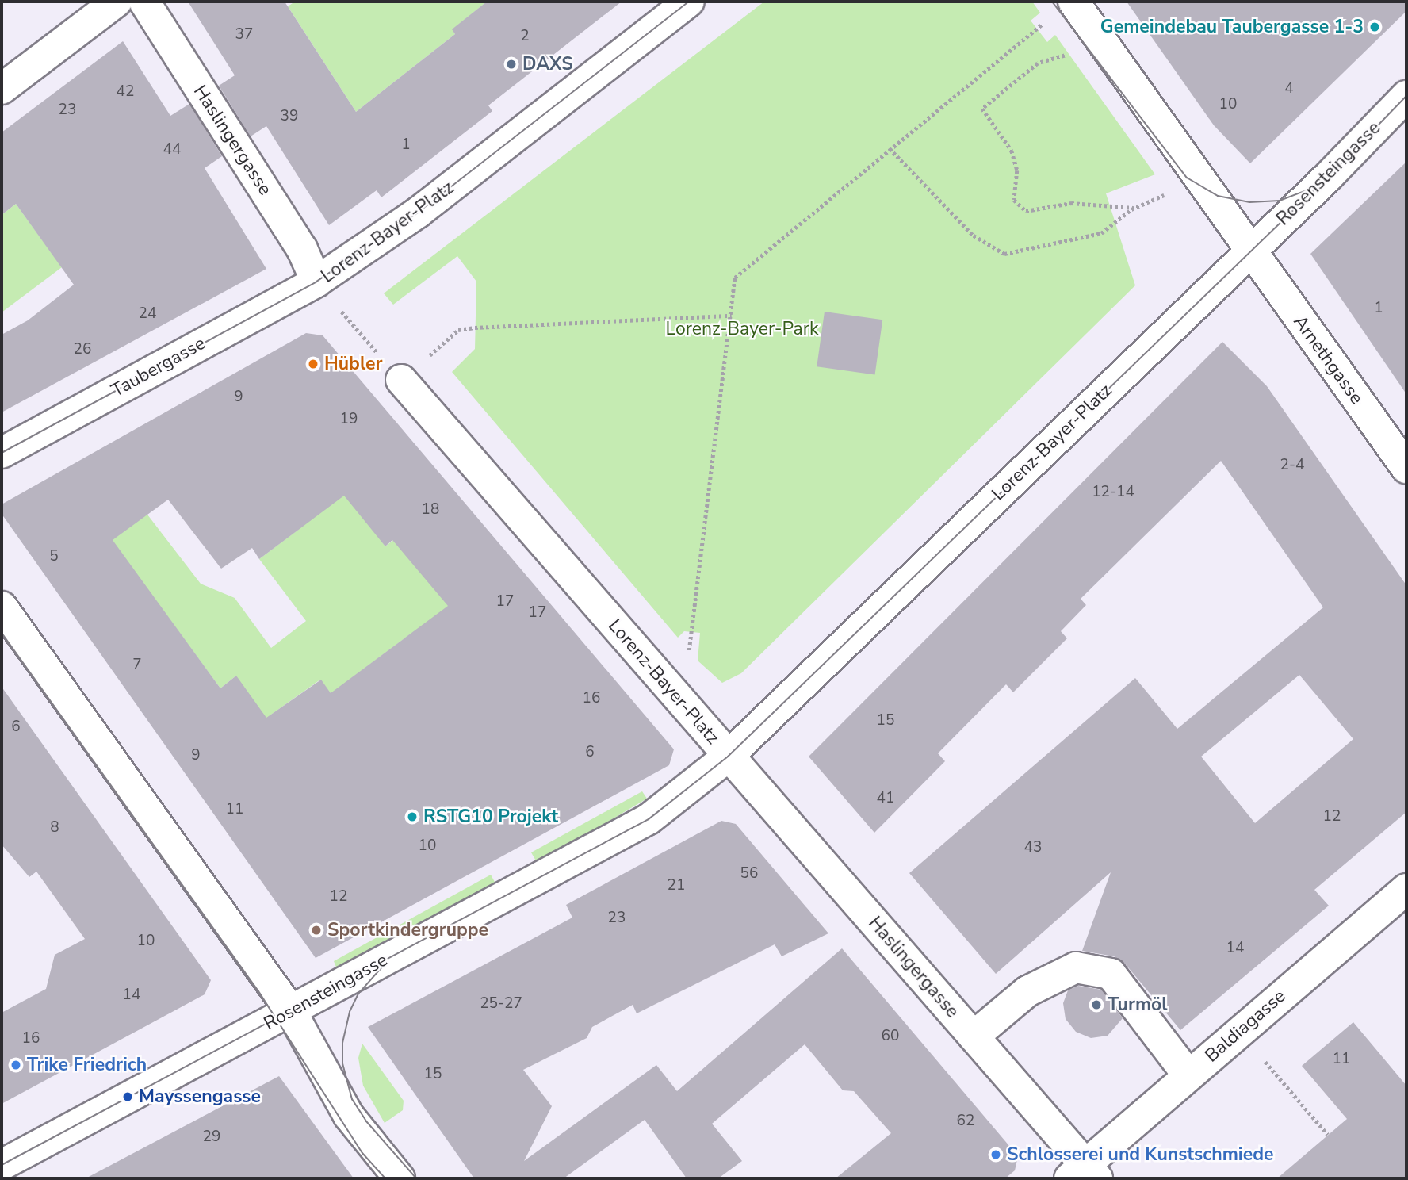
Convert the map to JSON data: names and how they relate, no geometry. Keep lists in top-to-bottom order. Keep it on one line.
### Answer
{"streets":{"street":["Haslingergasse","Rosensteingasse","Lorenz-Bayer-Platz","Arnethgasse","Taubergasse","Baldiagasse"]},"crossings":[["Haslingergasse","Rosensteingasse"],["Haslingergasse","Lorenz-Bayer-Platz"],["Haslingergasse","Taubergasse"],["Haslingergasse","Baldiagasse"],["Rosensteingasse","Lorenz-Bayer-Platz"],["Rosensteingasse","Arnethgasse"],["Lorenz-Bayer-Platz","Arnethgasse"],["Lorenz-Bayer-Platz","Taubergasse"]],"parks":["Lorenz-Bayer-Park"],"places":["Gemeindebau Taubergasse 1-3","DAXS","Hübler","RSTG10 Projekt","Sportkindergruppe","Turmöl","Trike Friedrich","Mayssengasse","Schlosserei und Kunstschmiede"],"house_numbers":["37","2","4","42","10","23","39","1","44","1","24","26","9","19","2-4","12-14","18","5","17","17","7","16","15","6","6","9","41","11","12","8","10","43","56","21","12","23","10","14","14","25-27","60","16","11","15","62","29"]}
